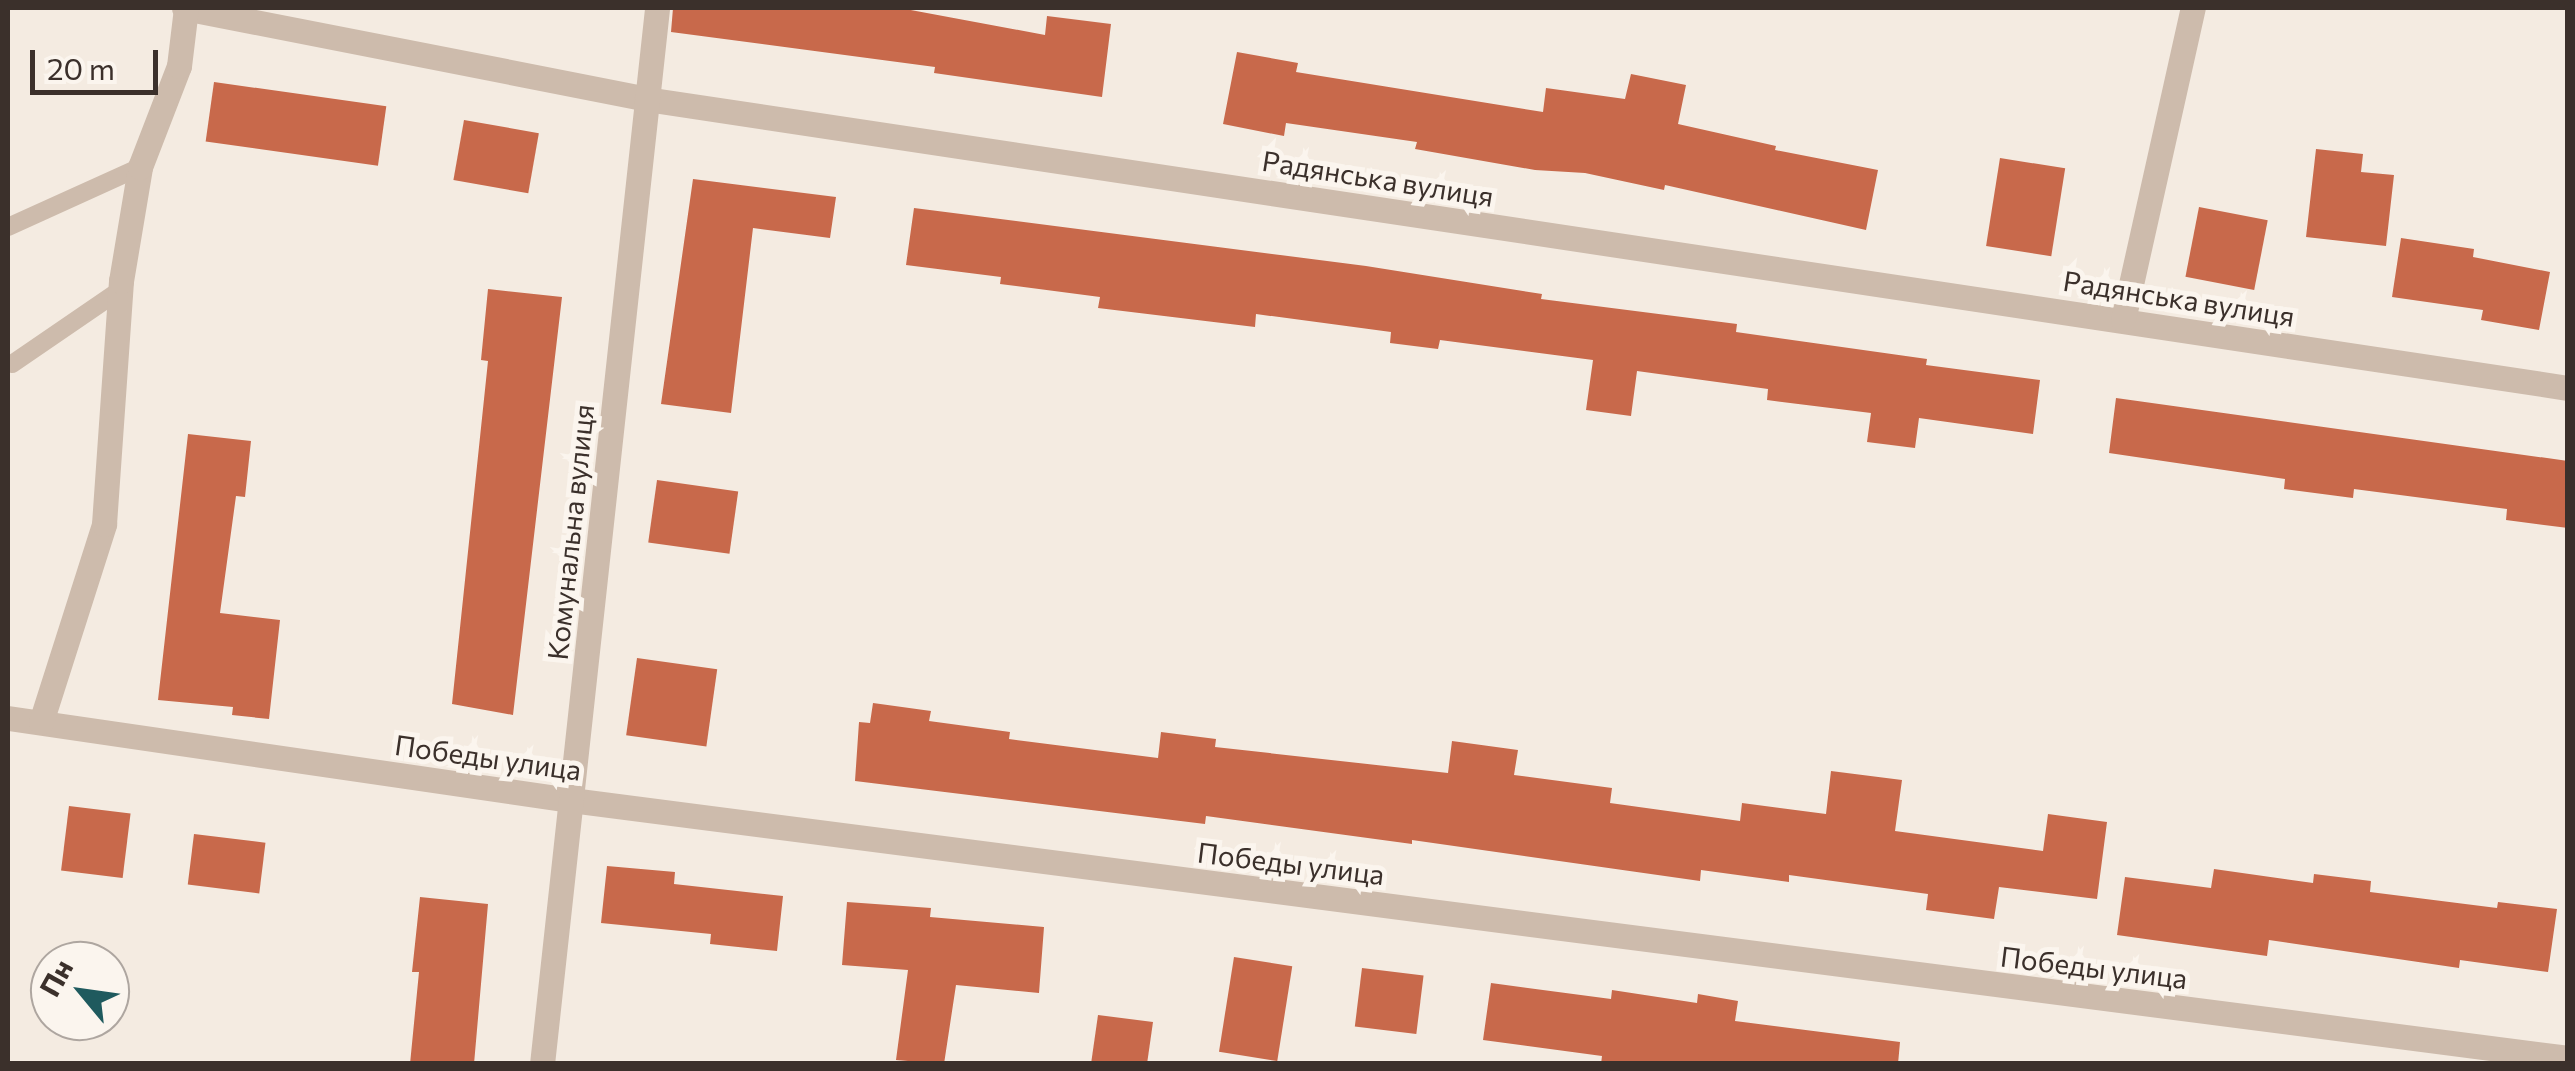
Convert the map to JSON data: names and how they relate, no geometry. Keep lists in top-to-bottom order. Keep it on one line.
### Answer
{"streets":{"street":["Радянська вулиця","Комунальна вулиця","Победы улица"]},"crossings":[["Радянська вулиця","Комунальна вулиця"],["Комунальна вулиця","Победы улица"]],"scale_bar":"20 m","north":"top left"}
